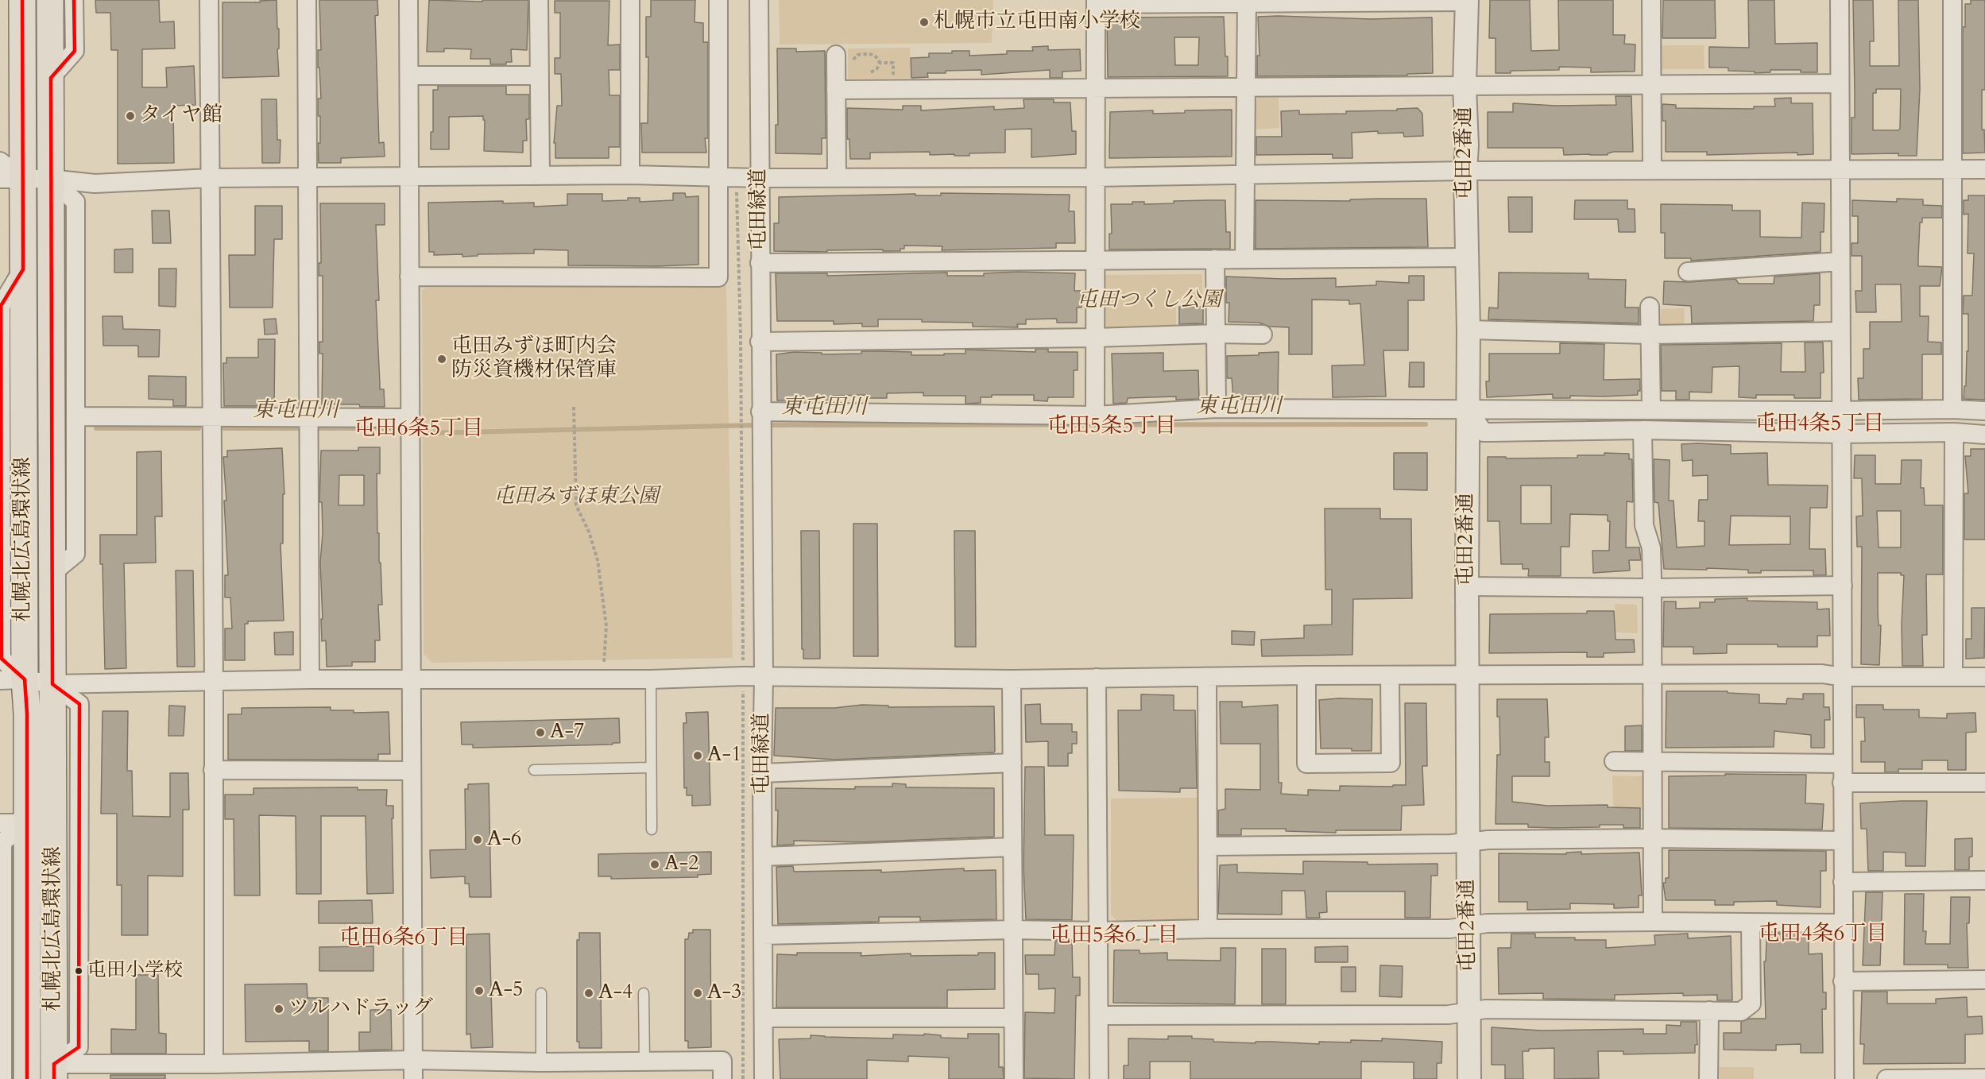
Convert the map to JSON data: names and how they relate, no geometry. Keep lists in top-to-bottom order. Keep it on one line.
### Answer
{"streets":{"main road":["札幌北広島環状線"],"street":["屯田2番通","屯田緑道"]},"districts":["屯田4条5丁目","屯田5条5丁目","屯田6条5丁目","屯田4条6丁目","屯田5条6丁目","屯田6条6丁目"],"water":["東屯田川"],"parks":["屯田つくし公園","屯田みずほ東公園"],"places":["札幌市立屯田南小学校","タイヤ館","屯田みずほ町内会 防災資機材保管庫","A-7","A-1","A-6","A-2","屯田小学校","A-5","A-4","A-3","ツルハドラッグ"]}
